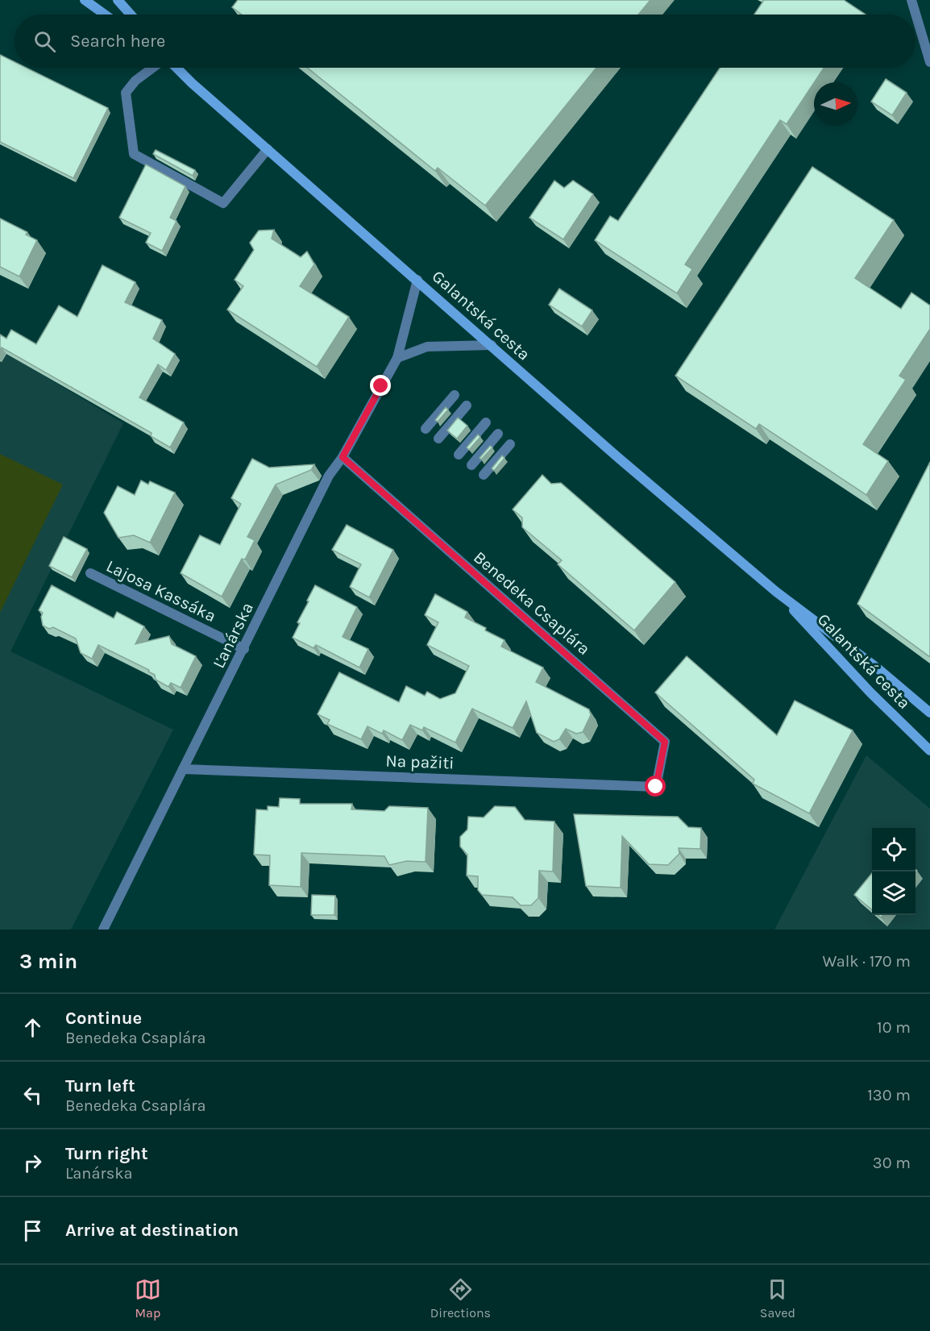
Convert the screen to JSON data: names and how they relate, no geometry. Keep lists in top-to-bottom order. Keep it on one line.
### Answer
{"streets":{"main road":["Galantská cesta"],"street":["Lajosa Kassáka","Benedeka Csaplára","Ľanárska","Na pažiti"]},"crossings":[["Galantská cesta","Ľanárska"],["Lajosa Kassáka","Ľanárska"],["Benedeka Csaplára","Ľanárska"],["Benedeka Csaplára","Na pažiti"],["Ľanárska","Na pažiti"]],"north":"right","page":{"search":"Search here","heading":["3 min","Walk · 170 m"],"list":[["Continue","Benedeka Csaplára","10 m"],["Turn left","Benedeka Csaplára","130 m"],["Turn right","Ľanárska","30 m"],"Arrive at destination"],"nav":["Map","Directions","Saved"]}}
